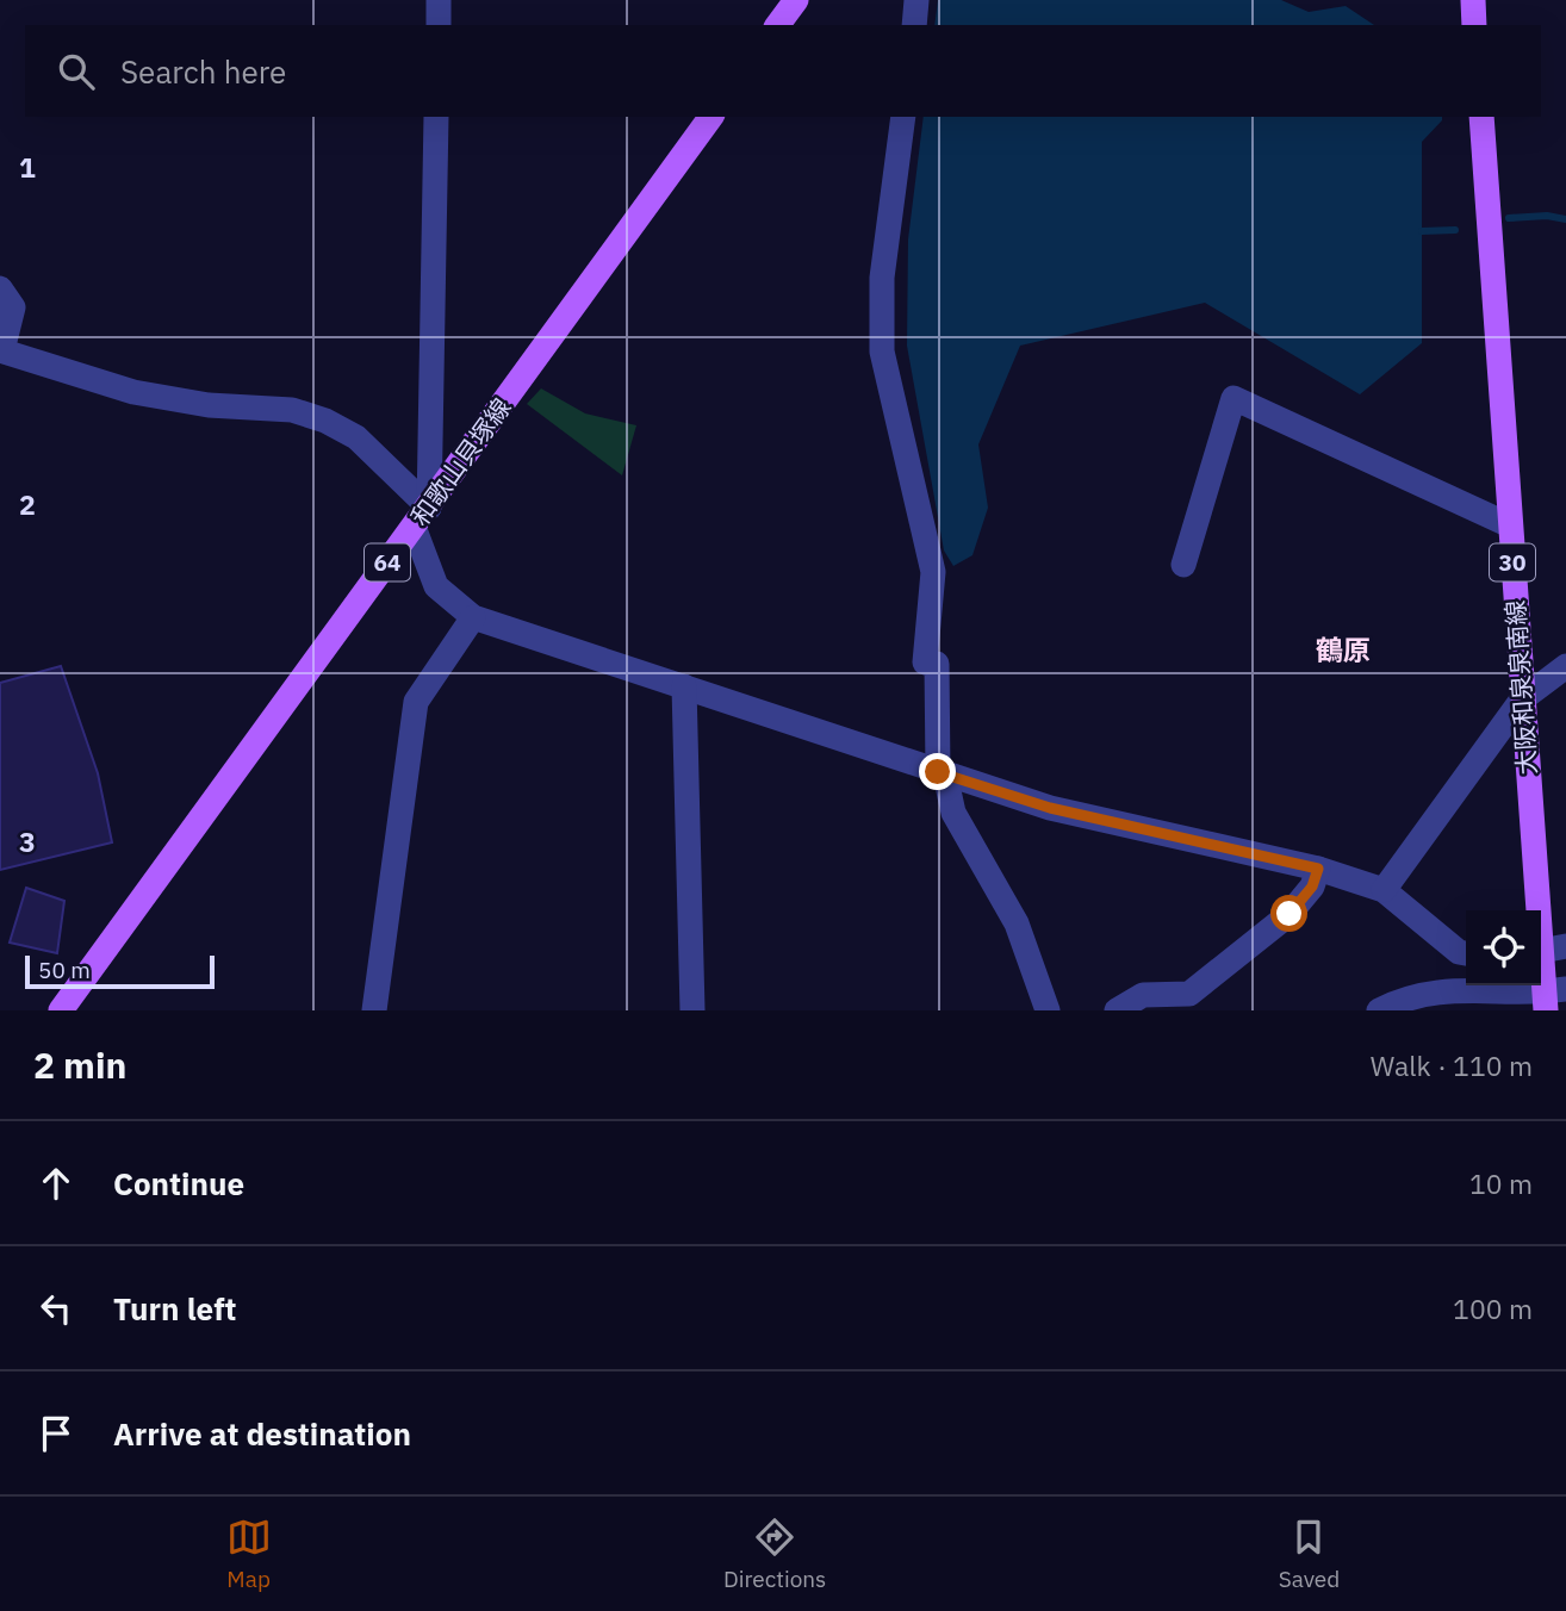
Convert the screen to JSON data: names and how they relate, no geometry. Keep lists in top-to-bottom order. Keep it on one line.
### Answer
{"streets":{"main road":["和歌山貝塚線","64","30","大阪和泉泉南線"]},"districts":["鶴原"],"scale_bar":"50 m","page":{"search":"Search here","scale":"50 m","heading":["2 min","Walk · 110 m"],"list":[["Continue","10 m"],["Turn left","100 m"],"Arrive at destination"],"nav":["Map","Directions","Saved"]},"grid":{"rows":["1","2","3"]}}
